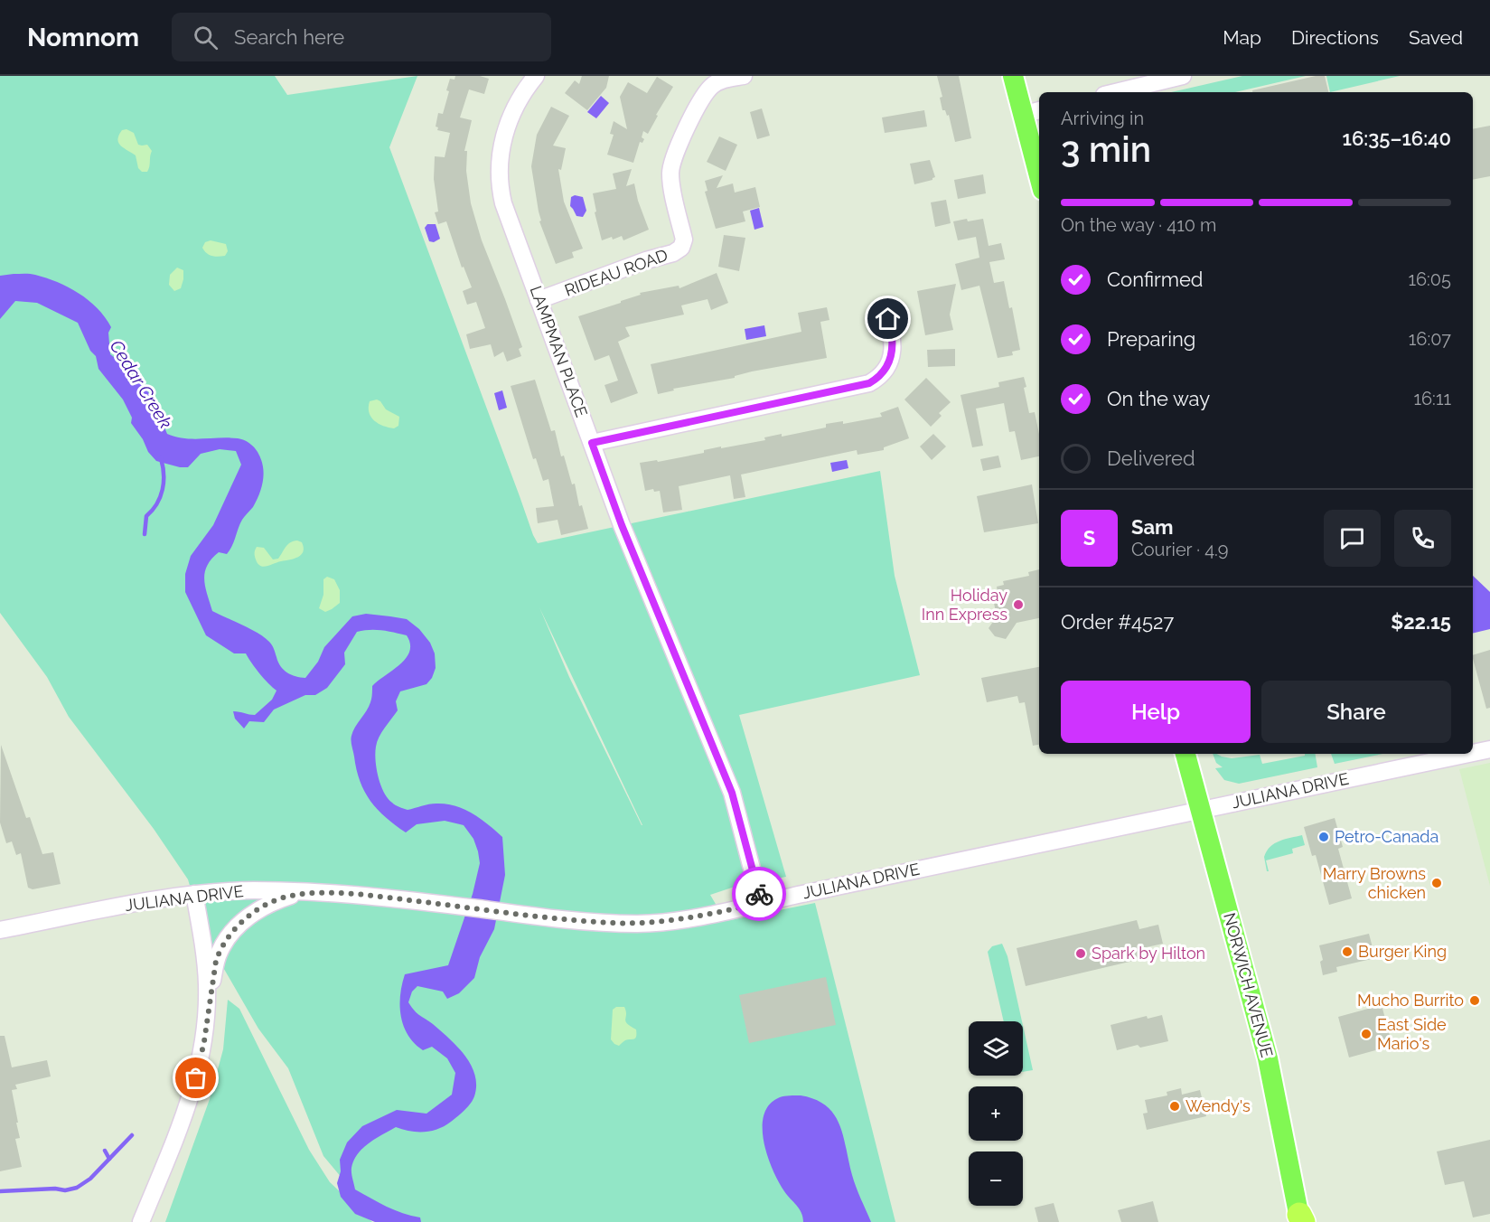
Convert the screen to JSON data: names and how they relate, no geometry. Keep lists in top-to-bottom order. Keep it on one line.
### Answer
{"streets":{"main road":["NORWICH AVENUE"],"street":["RIDEAU ROAD","LAMPMAN PLACE","JULIANA DRIVE"]},"crossings":[["RIDEAU ROAD","LAMPMAN PLACE"],["LAMPMAN PLACE","JULIANA DRIVE"],["JULIANA DRIVE","NORWICH AVENUE"]],"water":["Cedar Creek"],"places":["Holiday Inn Express","Petro-Canada","Marry Browns chicken","Burger King","Spark by Hilton","Mucho Burrito","East Side Mario's","Wendy's"],"page":{"header":"Nomnom","search":"Search here","nav":["Map","Directions","Saved"],"heading":["3 min","Arriving in","16:35–16:40"],"panel":["Sam","Courier · 4.9","Order #4527","$22.15"],"bar":"On the way · 410 m","list":[["Confirmed","16:05"],["Preparing","16:07"],["On the way","16:11"],"Delivered"],"round":"S","buttons":["Help","Share"],"map_buttons":["+","−"]}}
